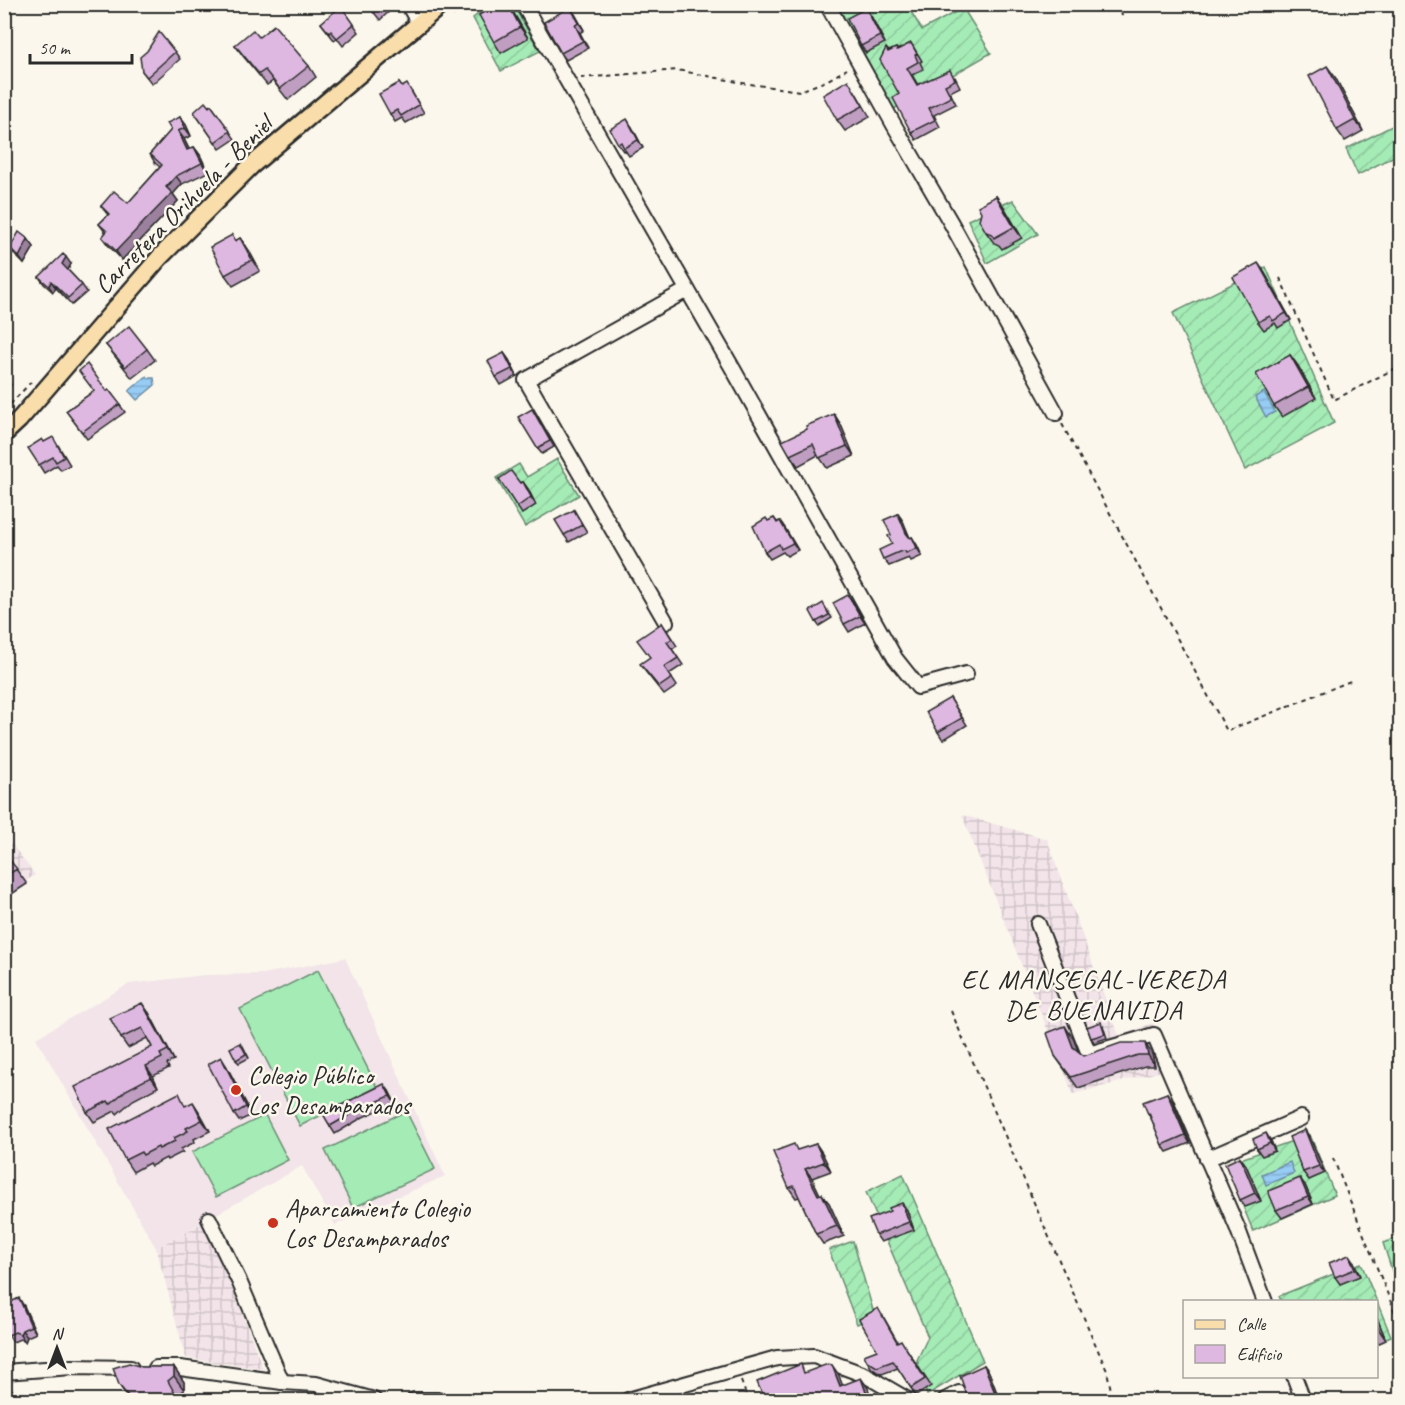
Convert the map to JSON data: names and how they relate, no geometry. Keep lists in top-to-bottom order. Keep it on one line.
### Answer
{"streets":{"main road":["Carretera Orihuela - Beniel"]},"districts":["EL MANSEGAL-VEREDA DE BUENAVIDA"],"places":["Colegio Público Los Desamparados","Aparcamiento Colegio Los Desamparados"],"legend":["Calle","Edificio"],"scale_bar":"50 m","north":"top"}
